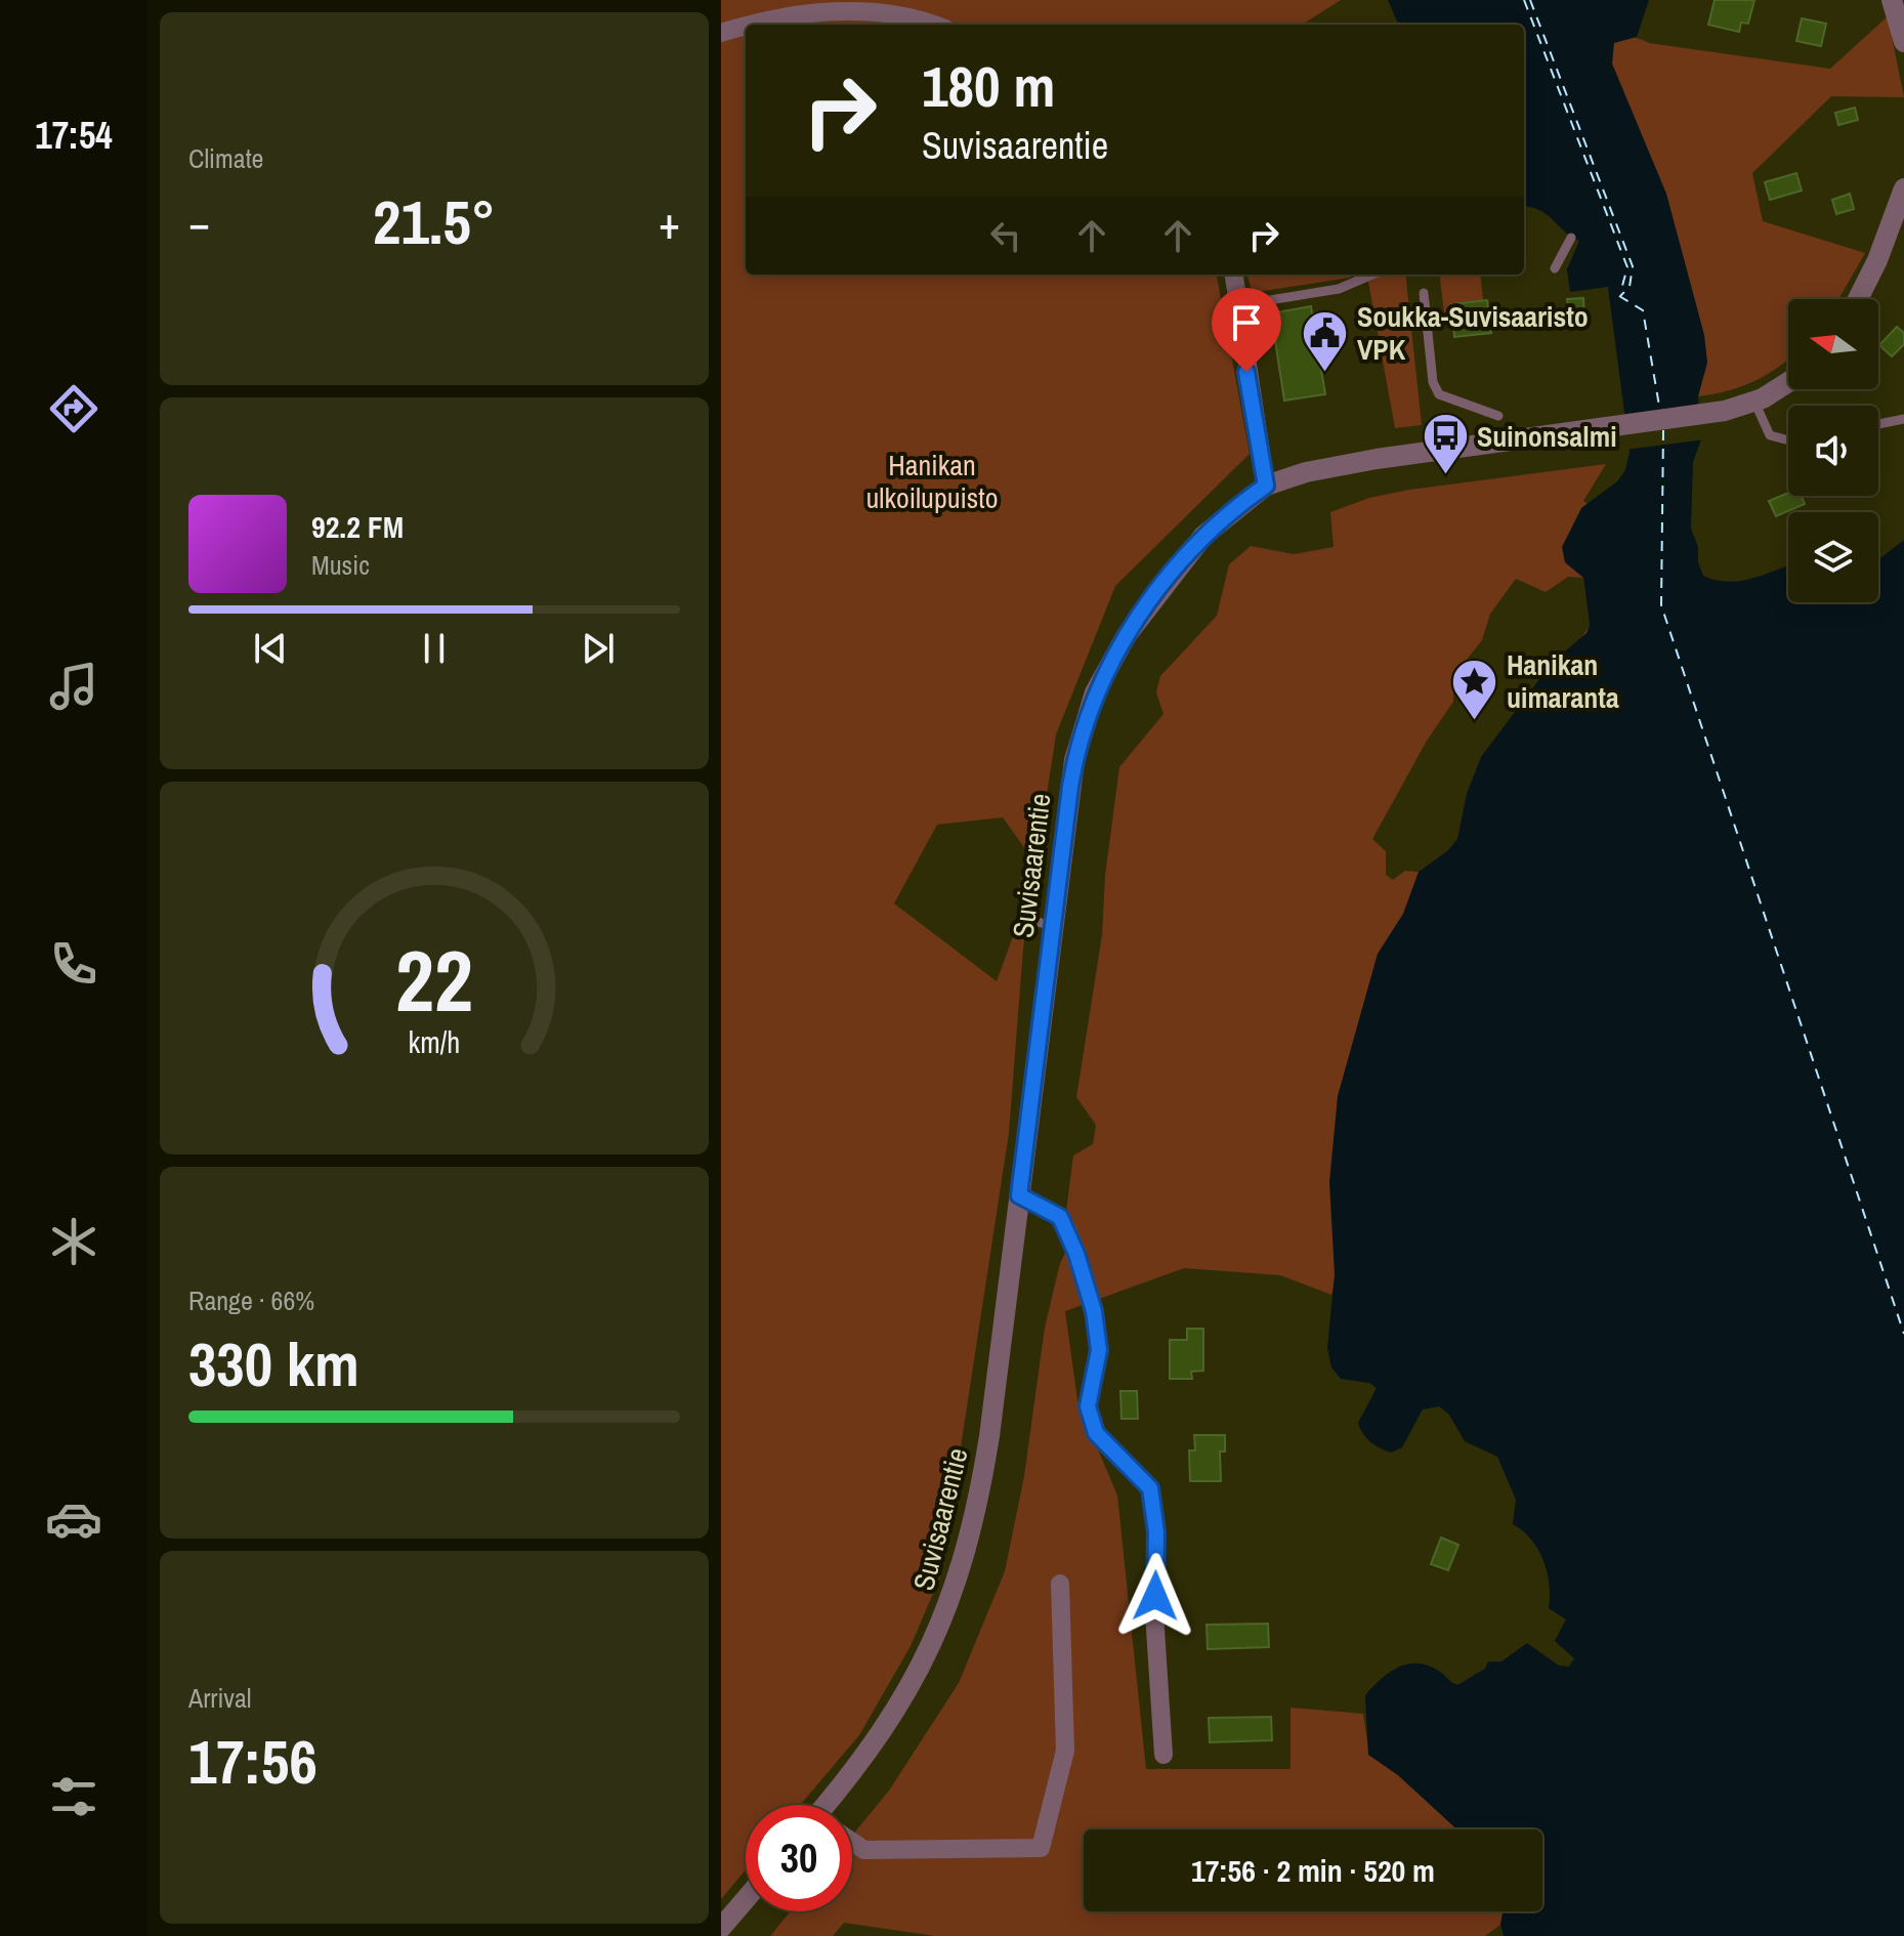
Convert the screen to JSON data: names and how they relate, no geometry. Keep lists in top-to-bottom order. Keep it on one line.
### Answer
{"streets":{"street":["Suvisaarentie"]},"parks":["Hanikan ulkoilupuisto"],"places":{"public building":["Soukka-Suvisaaristo VPK"],"bus stop":["Suinonsalmi"],"place":["Hanikan uimaranta"]},"north":"left","page":{"tabs":"17:54","tile":["Climate",["Range · 66%","330 km"],["Arrival","17:56"]],"turn":["180 m","Suvisaarentie"],"heat":["−","21.5°","+"],"song":["92.2 FM","Music"],"limit":"30","trip":"17:56 · 2 min · 520 m","gauge":["22","km/h"]}}
